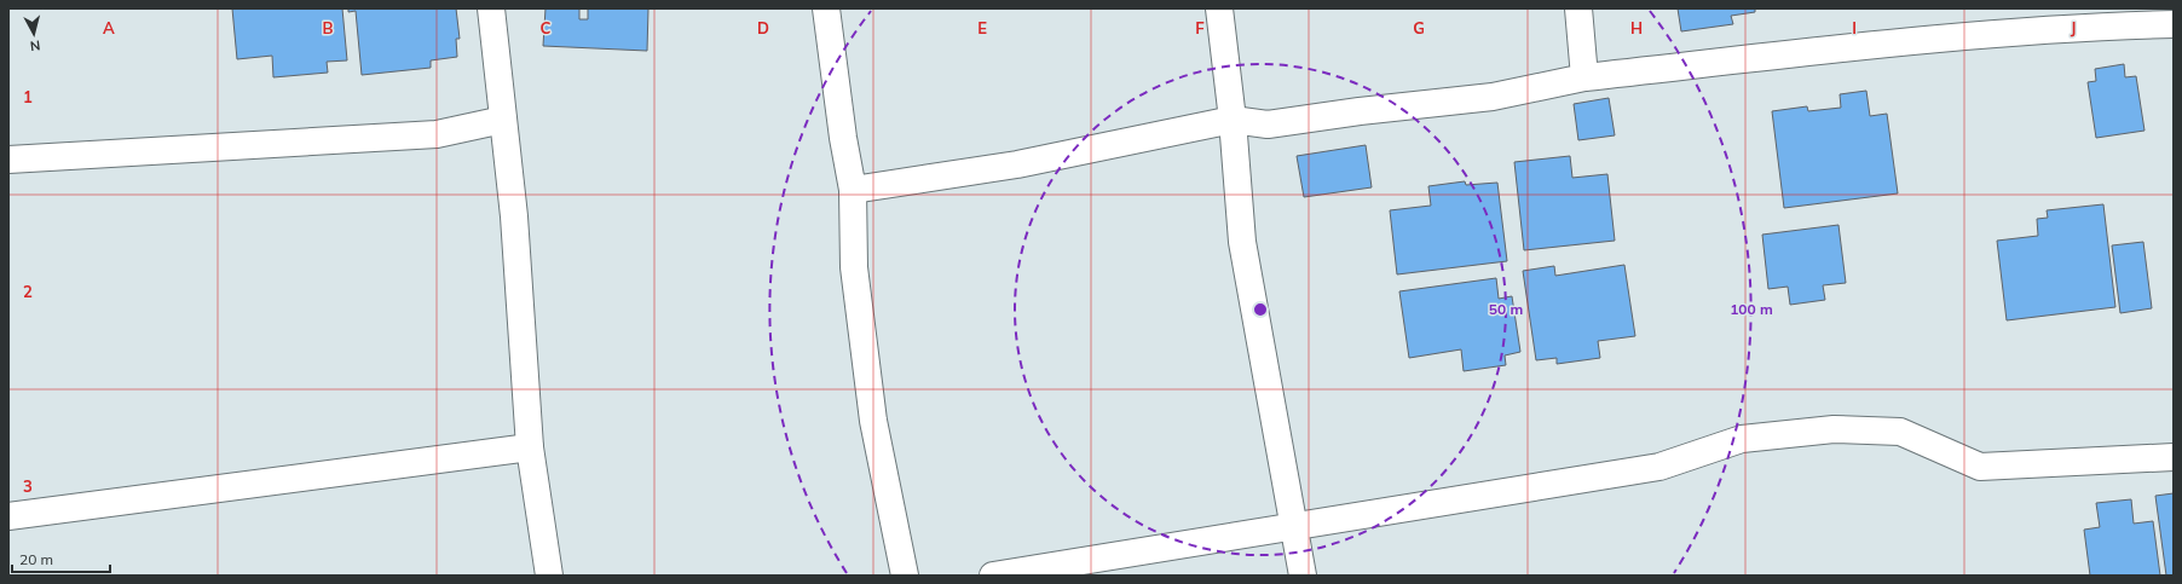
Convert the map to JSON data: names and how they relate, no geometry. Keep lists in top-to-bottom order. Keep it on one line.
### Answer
{"scale_bar":"20 m","north":"bottom","grid":{"columns":["A","B","C","D","E","F","G","H","I","J"],"rows":["1","2","3"]},"rings":["50 m","100 m"]}
